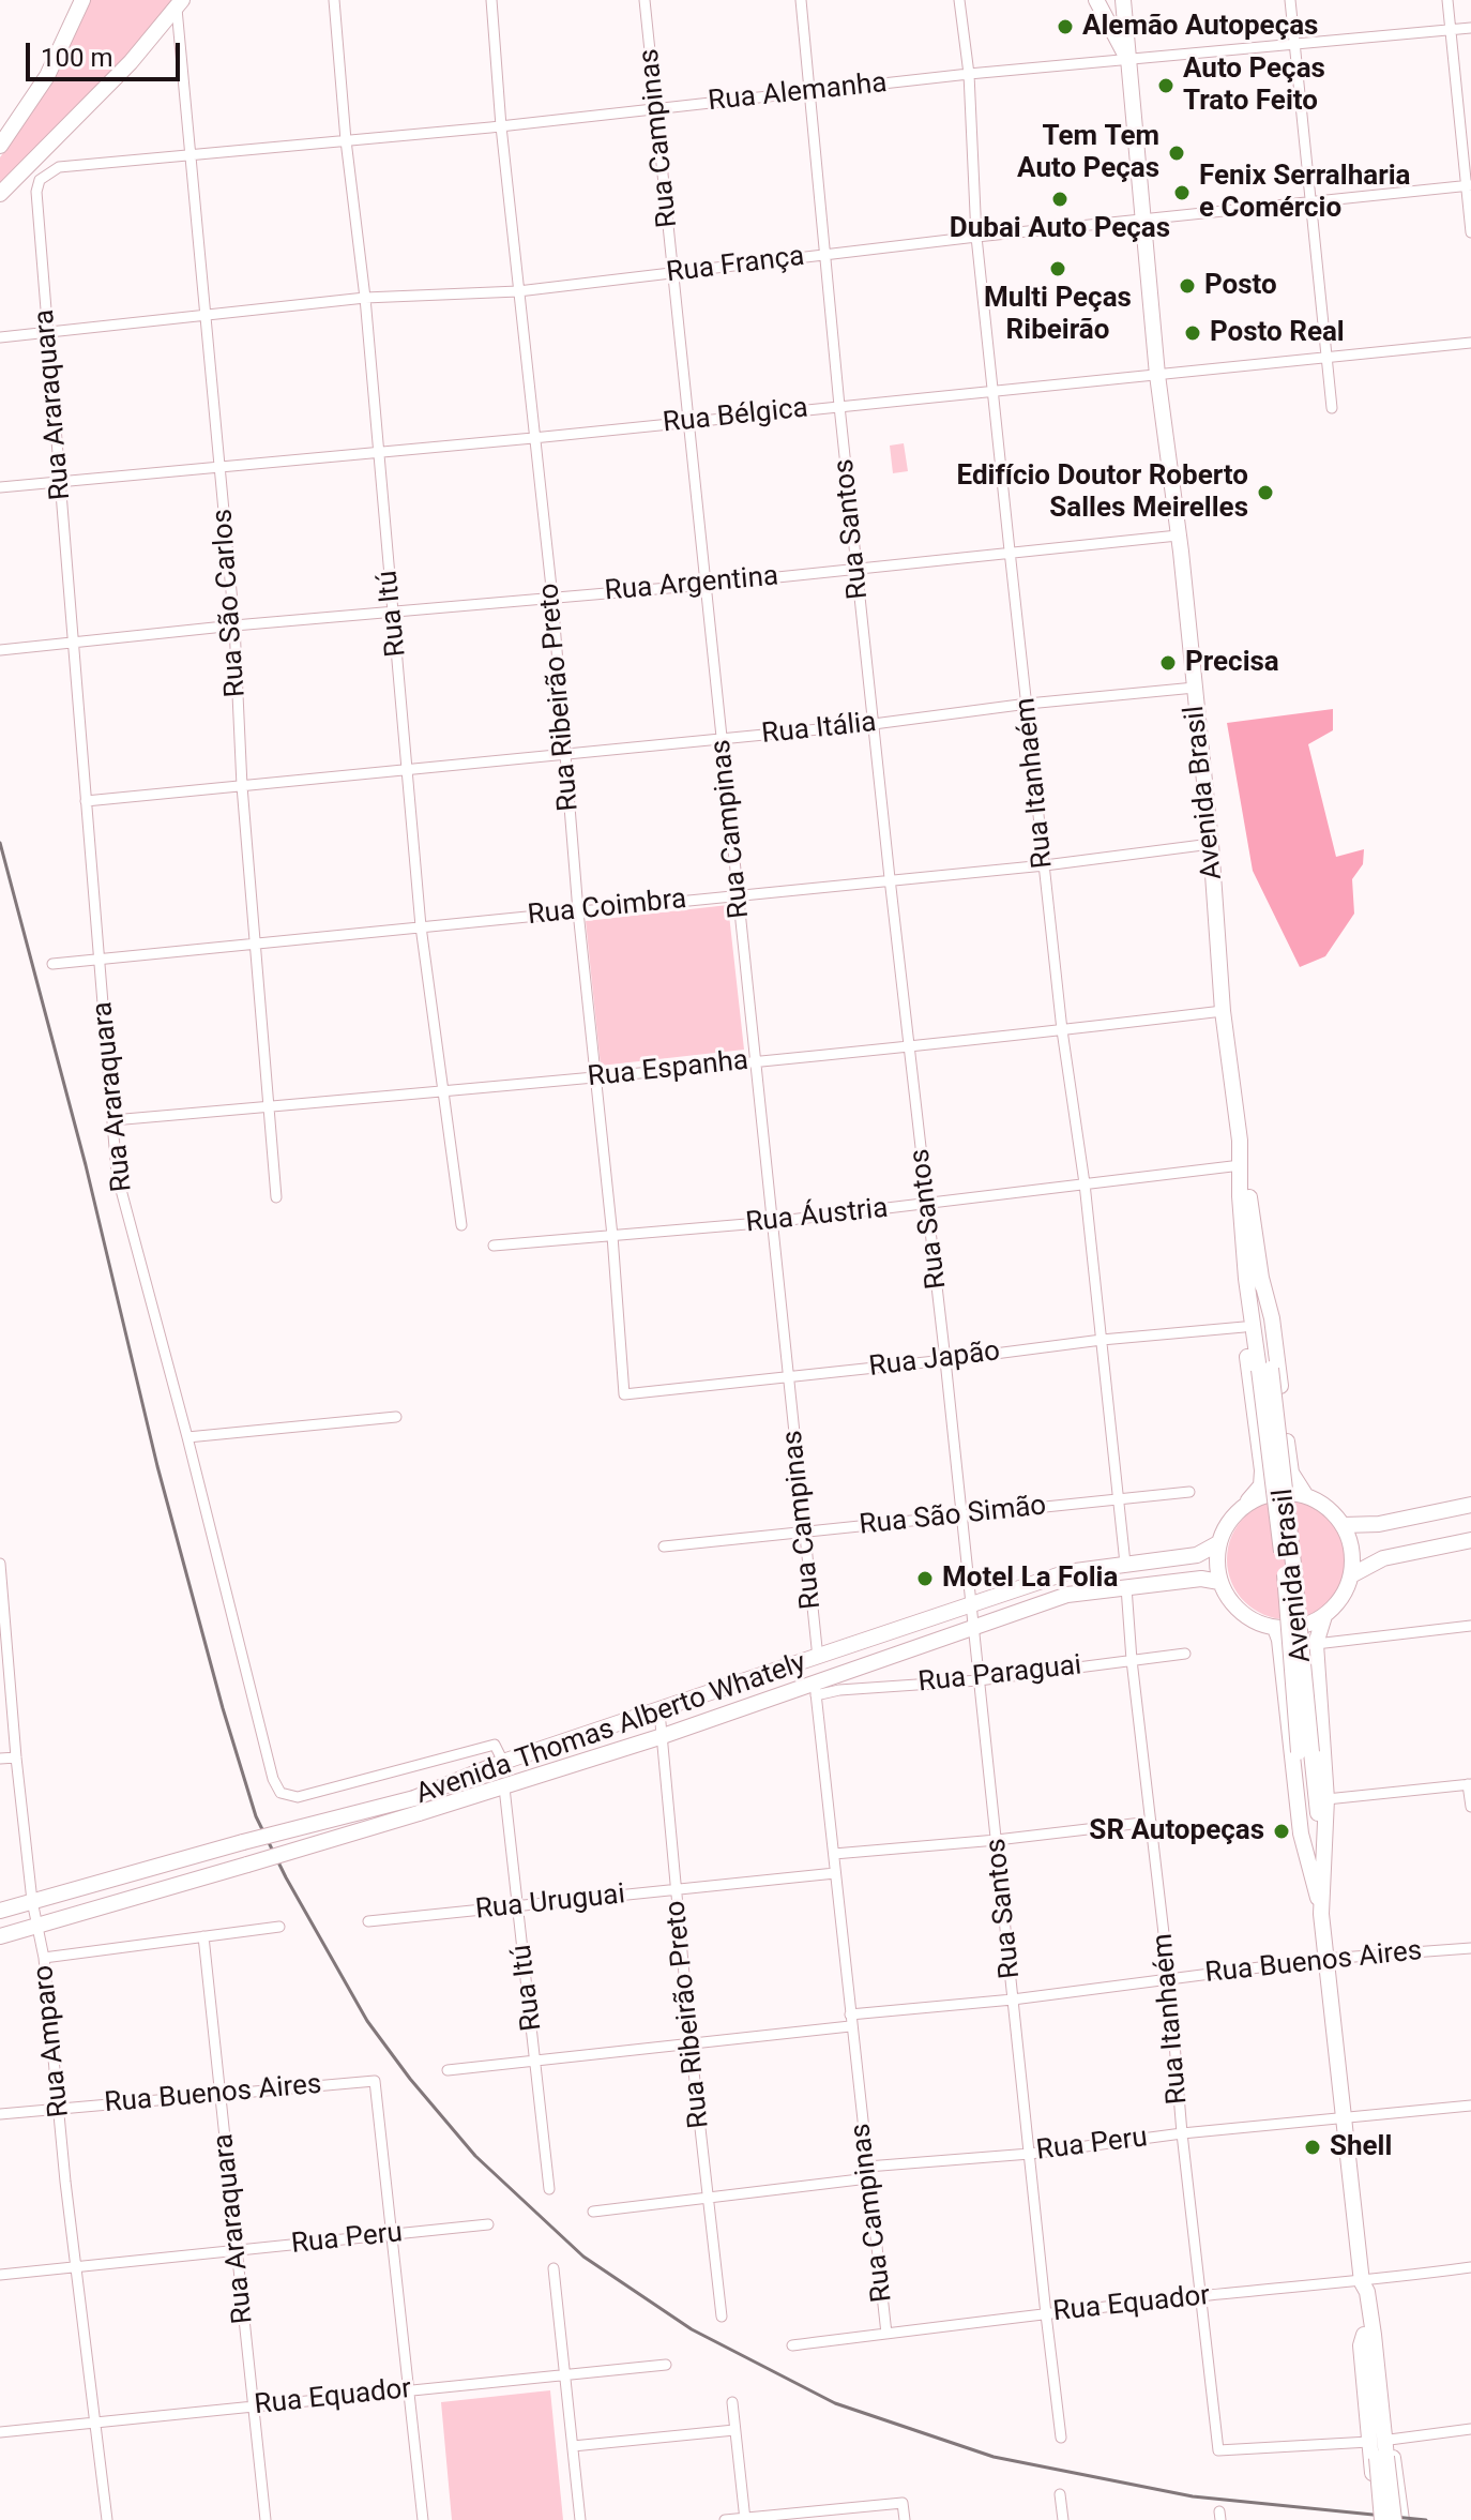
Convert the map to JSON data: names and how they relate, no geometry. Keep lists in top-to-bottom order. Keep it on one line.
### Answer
{"streets":{"main road":["Avenida Brasil","Avenida Thomas Alberto Whately"],"street":["Rua Alemanha","Rua Campinas","Rua França","Rua Araraquara","Rua Bélgica","Rua Santos","Rua Argentina","Rua São Carlos","Rua Itú","Rua Ribeirão Preto","Rua Itália","Rua Itanhaém","Rua Coimbra","Rua Espanha","Rua Áustria","Rua Japão","Rua São Simão","Rua Paraguai","Rua Uruguai","Rua Buenos Aires","Rua Amparo","Rua Peru","Rua Equador"]},"crossings":[["Rua Alemanha","Rua Campinas"],["Rua Alemanha","Rua Araraquara"],["Rua Alemanha","Rua Santos"],["Rua Alemanha","Rua São Carlos"],["Rua Alemanha","Rua Itú"],["Rua Alemanha","Rua Ribeirão Preto"],["Rua Alemanha","Rua Itanhaém"],["Rua Alemanha","Avenida Brasil"],["Rua Campinas","Rua França"],["Rua Campinas","Rua Bélgica"],["Rua Campinas","Rua Argentina"],["Rua Campinas","Rua Itália"],["Rua Campinas","Rua Coimbra"],["Rua Campinas","Rua Espanha"],["Rua Campinas","Rua Áustria"],["Rua Campinas","Rua Japão"],["Rua Campinas","Rua São Simão"],["Rua Campinas","Rua Paraguai"],["Rua Campinas","Avenida Thomas Alberto Whately"],["Rua Campinas","Rua Uruguai"],["Rua Campinas","Rua Buenos Aires"],["Rua Campinas","Rua Peru"],["Rua Campinas","Rua Equador"],["Rua França","Rua Araraquara"],["Rua França","Rua Santos"],["Rua França","Rua São Carlos"],["Rua França","Rua Itú"],["Rua França","Rua Ribeirão Preto"],["Rua França","Rua Itanhaém"],["Rua França","Avenida Brasil"],["Rua Araraquara","Rua Bélgica"],["Rua Araraquara","Rua Argentina"],["Rua Araraquara","Rua Itália"],["Rua Araraquara","Rua Coimbra"],["Rua Araraquara","Rua Espanha"],["Rua Araraquara","Avenida Thomas Alberto Whately"],["Rua Araraquara","Rua Buenos Aires"],["Rua Araraquara","Rua Peru"],["Rua Araraquara","Rua Equador"],["Rua Bélgica","Rua Santos"],["Rua Bélgica","Rua São Carlos"],["Rua Bélgica","Rua Itú"],["Rua Bélgica","Rua Ribeirão Preto"],["Rua Bélgica","Rua Itanhaém"],["Rua Bélgica","Avenida Brasil"],["Rua Santos","Rua Argentina"],["Rua Santos","Rua Itália"],["Rua Santos","Rua Coimbra"],["Rua Santos","Rua Espanha"],["Rua Santos","Rua Áustria"],["Rua Santos","Rua Japão"],["Rua Santos","Rua São Simão"],["Rua Santos","Rua Paraguai"],["Rua Santos","Avenida Thomas Alberto Whately"],["Rua Santos","Rua Buenos Aires"],["Rua Santos","Rua Peru"],["Rua Santos","Rua Equador"],["Rua Argentina","Rua São Carlos"],["Rua Argentina","Rua Itú"],["Rua Argentina","Rua Ribeirão Preto"],["Rua Argentina","Rua Itanhaém"],["Rua Argentina","Avenida Brasil"],["Rua São Carlos","Rua Itália"],["Rua São Carlos","Rua Coimbra"],["Rua São Carlos","Rua Espanha"],["Rua Itú","Rua Itália"],["Rua Itú","Rua Coimbra"],["Rua Itú","Rua Espanha"],["Rua Itú","Avenida Thomas Alberto Whately"],["Rua Itú","Rua Uruguai"],["Rua Itú","Rua Buenos Aires"],["Rua Ribeirão Preto","Rua Itália"],["Rua Ribeirão Preto","Rua Coimbra"],["Rua Ribeirão Preto","Rua Espanha"],["Rua Ribeirão Preto","Rua Áustria"],["Rua Ribeirão Preto","Rua Japão"],["Rua Ribeirão Preto","Avenida Thomas Alberto Whately"],["Rua Ribeirão Preto","Rua Uruguai"],["Rua Ribeirão Preto","Rua Buenos Aires"],["Rua Itália","Rua Itanhaém"],["Rua Itália","Avenida Brasil"],["Rua Itanhaém","Avenida Brasil"],["Rua Itanhaém","Rua Coimbra"],["Rua Itanhaém","Rua Espanha"],["Rua Itanhaém","Rua Áustria"],["Rua Itanhaém","Rua Japão"],["Rua Itanhaém","Rua São Simão"],["Rua Itanhaém","Rua Paraguai"],["Rua Itanhaém","Avenida Thomas Alberto Whately"],["Rua Itanhaém","Rua Buenos Aires"],["Rua Itanhaém","Rua Peru"],["Rua Itanhaém","Rua Equador"],["Avenida Brasil","Rua Coimbra"],["Avenida Brasil","Rua Espanha"],["Avenida Brasil","Rua Áustria"],["Avenida Brasil","Rua Japão"],["Avenida Brasil","Avenida Thomas Alberto Whately"],["Avenida Brasil","Rua Buenos Aires"],["Avenida Brasil","Rua Peru"],["Avenida Brasil","Rua Equador"],["Rua Paraguai","Avenida Thomas Alberto Whately"],["Avenida Thomas Alberto Whately","Rua Amparo"],["Rua Buenos Aires","Rua Amparo"],["Rua Buenos Aires","Rua Peru"],["Rua Amparo","Rua Peru"],["Rua Amparo","Rua Equador"]],"places":["Alemão Autopeças","Auto Peças Trato Feito","Tem Tem Auto Peças","Fenix Serralharia e Comércio","Dubai Auto Peças","Multi Peças Ribeirão","Posto","Posto Real","Edifício Doutor Roberto Salles Meirelles","Precisa","Motel La Folia","SR Autopeças","Shell"],"scale_bar":"100 m"}
